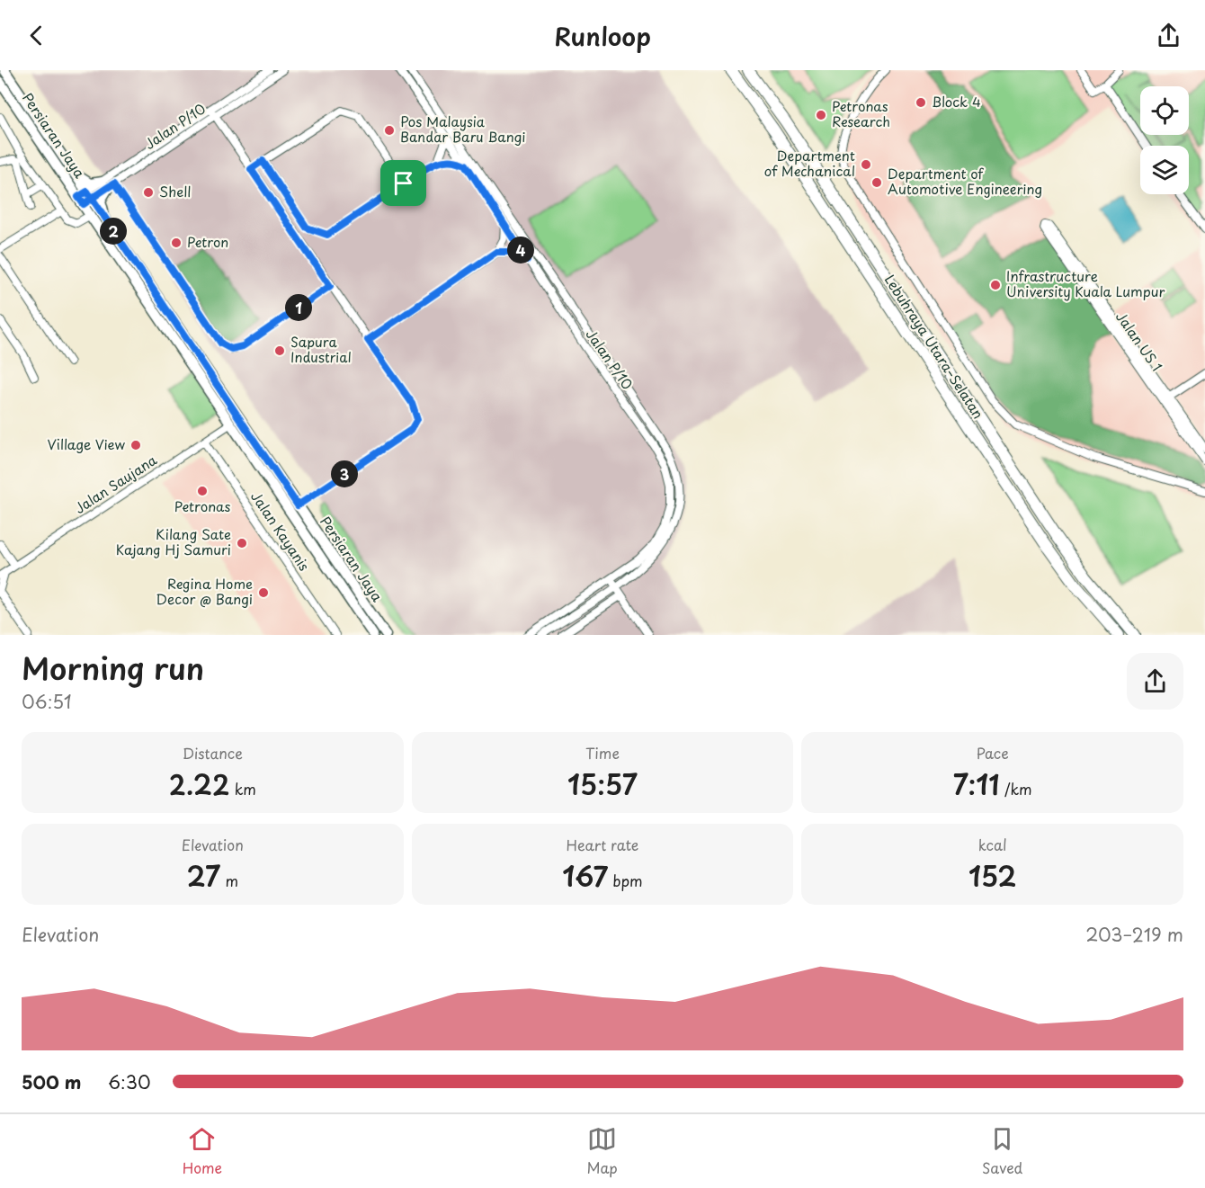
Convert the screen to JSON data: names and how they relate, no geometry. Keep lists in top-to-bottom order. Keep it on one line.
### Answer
{"streets":{"highway":["Lebuhraya Utara–Selatan"],"main road":["Persiaran Jaya"],"street":["Jalan P/10","Jalan US 1","Jalan Saujana","Jalan Kayanis"]},"crossings":[["Jalan P/10","Persiaran Jaya"],["Persiaran Jaya","Jalan Saujana"],["Jalan Saujana","Jalan Kayanis"]],"places":["Block 4","Petronas Research","Pos Malaysia Bandar Baru Bangi","Department of Mechanical","Department of Automotive Engineering","Shell","Petron","Infrastructure University Kuala Lumpur","Sapura Industrial","Village View","Petronas","Kilang Sate Kajang Hj Samuri","Regina Home Decor @ Bangi"],"page":{"header":"Runloop","pins":["2","4","1","3"],"heading":["Morning run","06:51"],"stats":[["Distance","2.22 km"],["Time","15:57"],["Pace","7:11 /km"],["Elevation","27 m"],["Heart rate","167 bpm"],["kcal","152"]],"chart":["Elevation","203–219 m"],"list":[{"name":"500 m","note":"6:30"}],"tabs":["Home","Map","Saved"]}}
